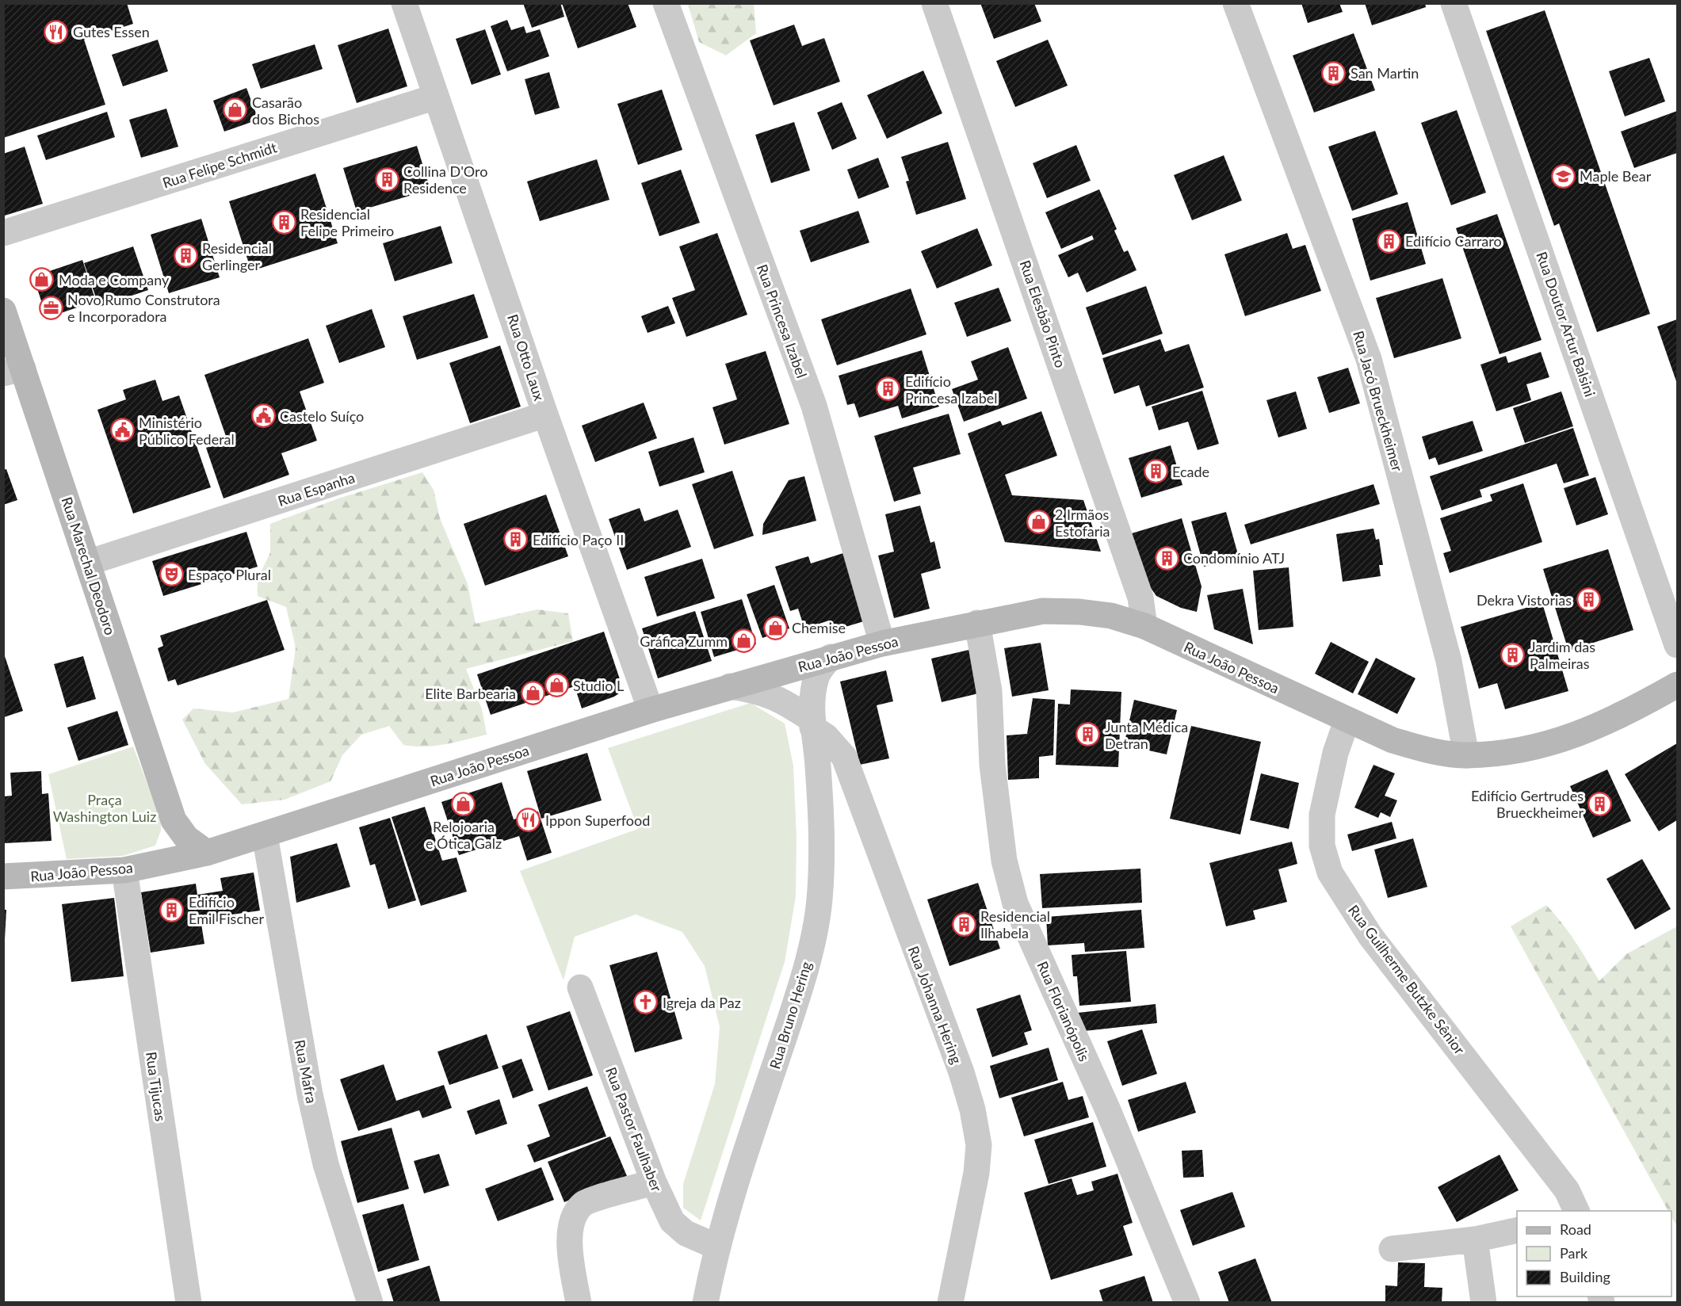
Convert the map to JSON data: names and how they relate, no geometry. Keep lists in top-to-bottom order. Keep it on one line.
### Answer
{"streets":{"main road":["Rua Marechal Deodoro","Rua João Pessoa"],"street":["Rua Felipe Schmidt","Rua Elesbão Pinto","Rua Princesa Izabel","Rua Doutor Artur Balsini","Rua Otto Laux","Rua Jacó Brueckheimer","Rua Espanha","Rua Guilherme Butzke Sênior","Rua Johanna Hering","Rua Florianópolis","Rua Bruno Hering","Rua Mafra","Rua Tijucas","Rua Pastor Faulhaber"]},"crossings":[["Rua Felipe Schmidt","Rua Otto Laux"],["Rua Elesbão Pinto","Rua João Pessoa"],["Rua Princesa Izabel","Rua João Pessoa"],["Rua Otto Laux","Rua Espanha"],["Rua Otto Laux","Rua João Pessoa"],["Rua Jacó Brueckheimer","Rua João Pessoa"],["Rua Espanha","Rua Marechal Deodoro"],["Rua Marechal Deodoro","Rua João Pessoa"],["Rua João Pessoa","Rua Guilherme Butzke Sênior"],["Rua João Pessoa","Rua Florianópolis"],["Rua João Pessoa","Rua Bruno Hering"],["Rua João Pessoa","Rua Mafra"],["Rua João Pessoa","Rua Tijucas"],["Rua Johanna Hering","Rua Bruno Hering"],["Rua Bruno Hering","Rua Pastor Faulhaber"]],"parks":["Praça Washington Luiz"],"places":{"restaurant":["Gutes Essen","Ippon Superfood"],"building":["San Martin","Collina D'Oro Residence","Residencial Felipe Primeiro","Edifício Carraro","Residencial Gerlinger","Edifício Princesa Izabel","Ecade","Edifício Paço II","Condomínio ATJ","Dekra Vistorias","Jardim das Palmeiras","Junta Médica Detran","Edifício Gertrudes Brueckheimer","Edifício Emil Fischer","Residencial Ilhabela"],"shop":["Casarão dos Bichos","Moda e Company","2 Irmãos Estofaria","Chemise","Gráfica Zumm","Studio L","Elite Barbearia","Relojoaria e Ótica Galz"],"school or university":["Maple Bear"],"office":["Novo Rumo Construtora e Incorporadora"],"public building":["Castelo Suíço","Ministério Público Federal"],"theatre":["Espaço Plural"],"church":["Igreja da Paz"]},"legend":["Road","Park","Building"]}
